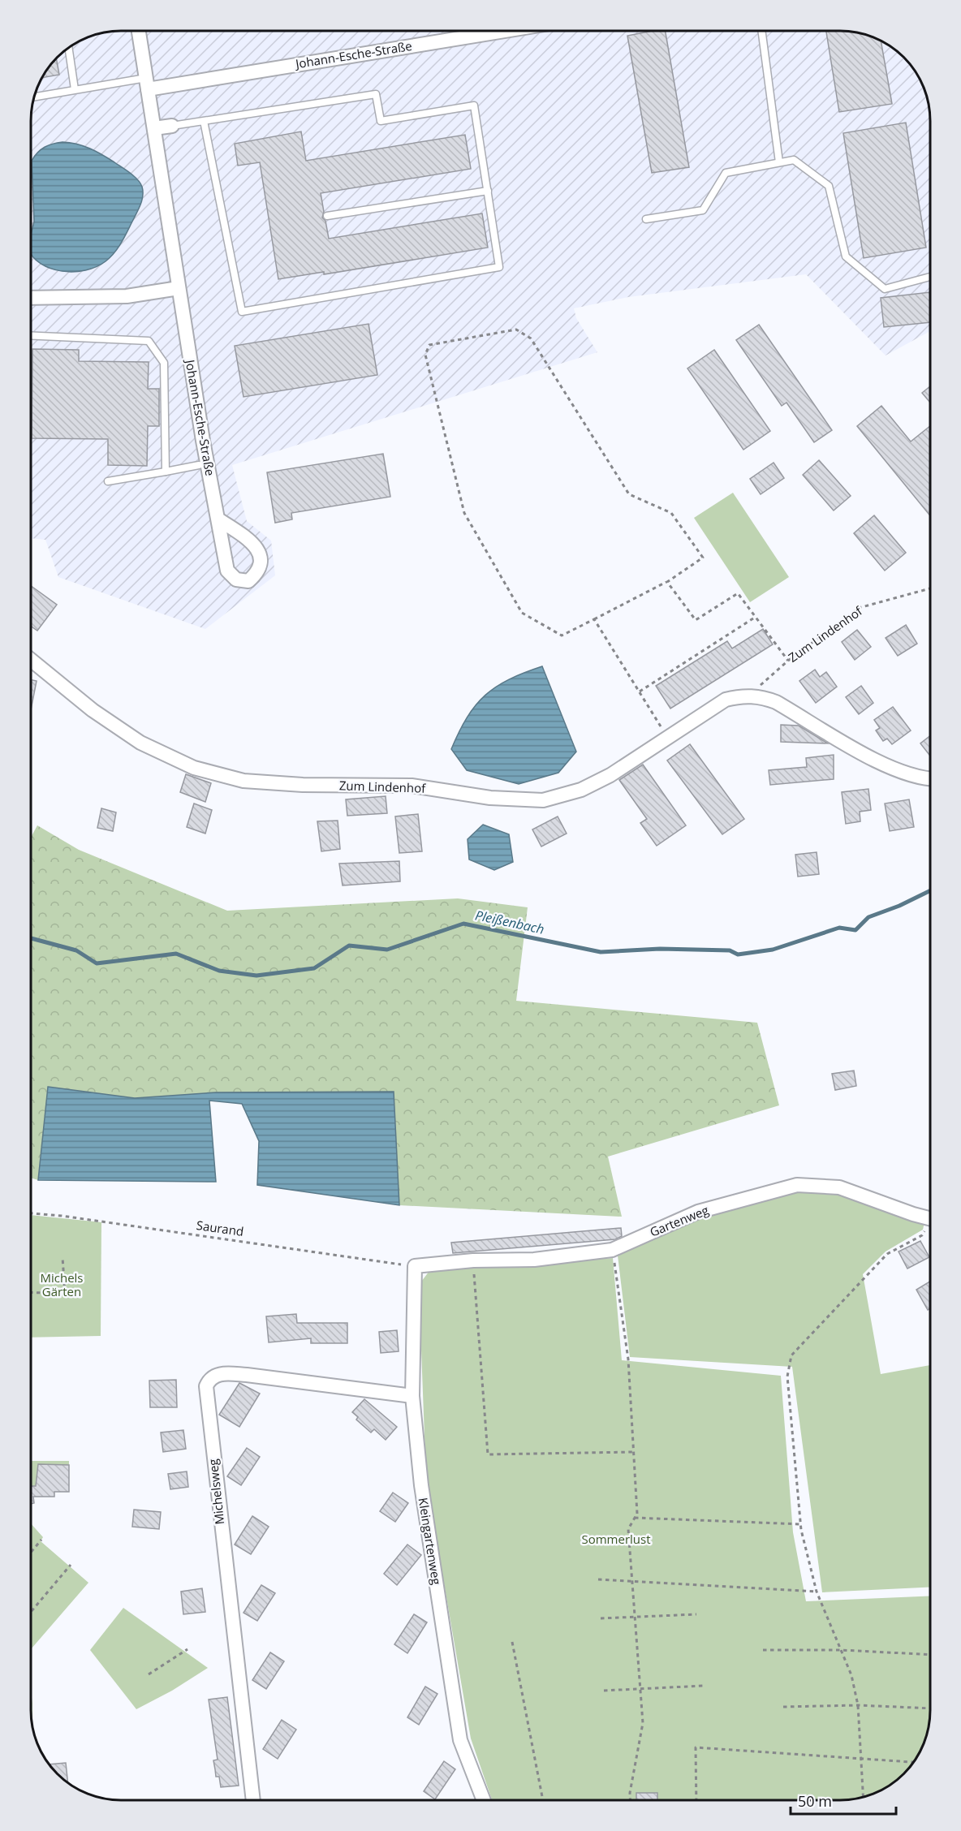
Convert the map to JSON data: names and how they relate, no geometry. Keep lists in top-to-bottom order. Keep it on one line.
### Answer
{"streets":{"street":["Johann-Esche-Straße","Zum Lindenhof","Gartenweg","Michelsweg","Kleingartenweg"],"path":["Saurand"]},"crossings":[["Gartenweg","Saurand"],["Gartenweg","Kleingartenweg"],["Saurand","Kleingartenweg"],["Michelsweg","Kleingartenweg"]],"water":["Pleißenbach"],"parks":["Michels Gärten","Sommerlust"],"scale_bar":"50 m"}
